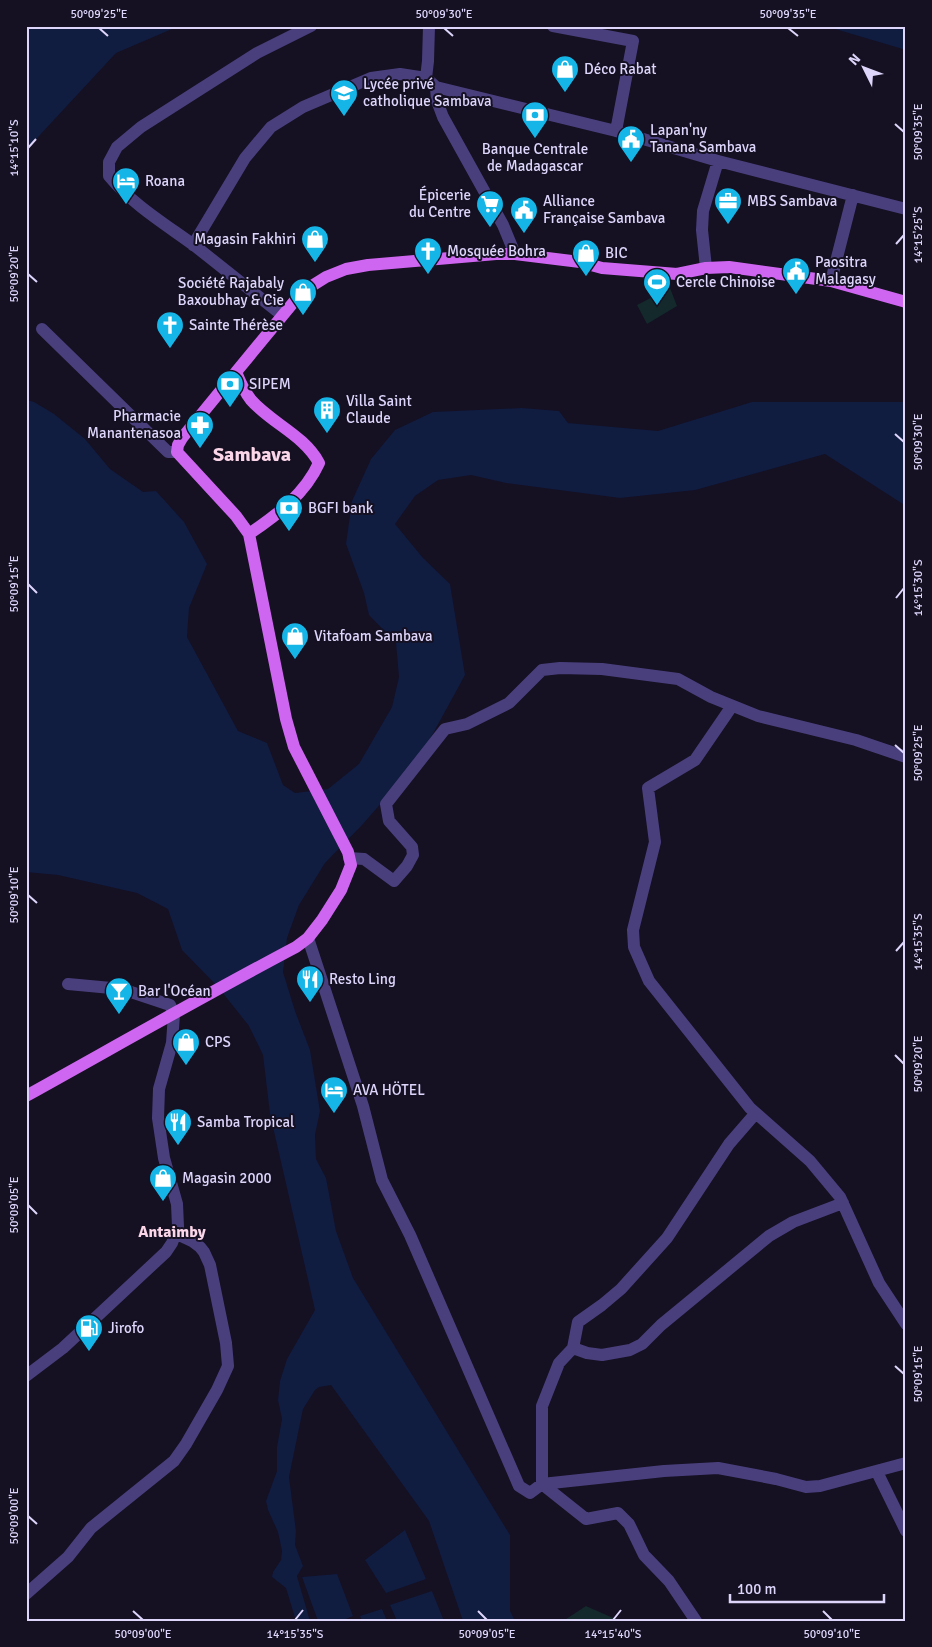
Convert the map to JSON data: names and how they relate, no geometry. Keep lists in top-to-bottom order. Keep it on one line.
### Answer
{"districts":["Sambava","Antaimby"],"places":{"shop":["Déco Rabat","Magasin Fakhiri","BIC","Société Rajabaly Baxoubhay & Cie","Vitafoam Sambava","CPS","Magasin 2000"],"school or university":["Lycée privé catholique Sambava"],"bank":["Banque Centrale de Madagascar","SIPEM","BGFI bank"],"public building":["Lapan'ny Tanana Sambava","Alliance Française Sambava","Paositra Malagasy"],"hotel":["Roana","AVA HÖTEL"],"office":["MBS Sambava"],"supermarket":["Épicerie du Centre"],"church":["Mosquée Bohra","Sainte Thérèse"],"sports":["Cercle Chinoise"],"building":["Villa Saint Claude"],"pharmacy":["Pharmacie Manantenasoa"],"restaurant":["Resto Ling","Samba Tropical"],"bar":["Bar l'Océan"],"fuel station":["Jirofo"]},"scale_bar":"100 m","north":"top left","coordinates":["50°09'25\"E","50°09'30\"E","50°09'35\"E","14°15'10\"S","14°15'25\"S","50°09'20\"E","50°09'15\"E","14°15'30\"S","50°09'10\"E","14°15'35\"S","50°09'05\"E","50°09'00\"E","14°15'40\"S"]}
